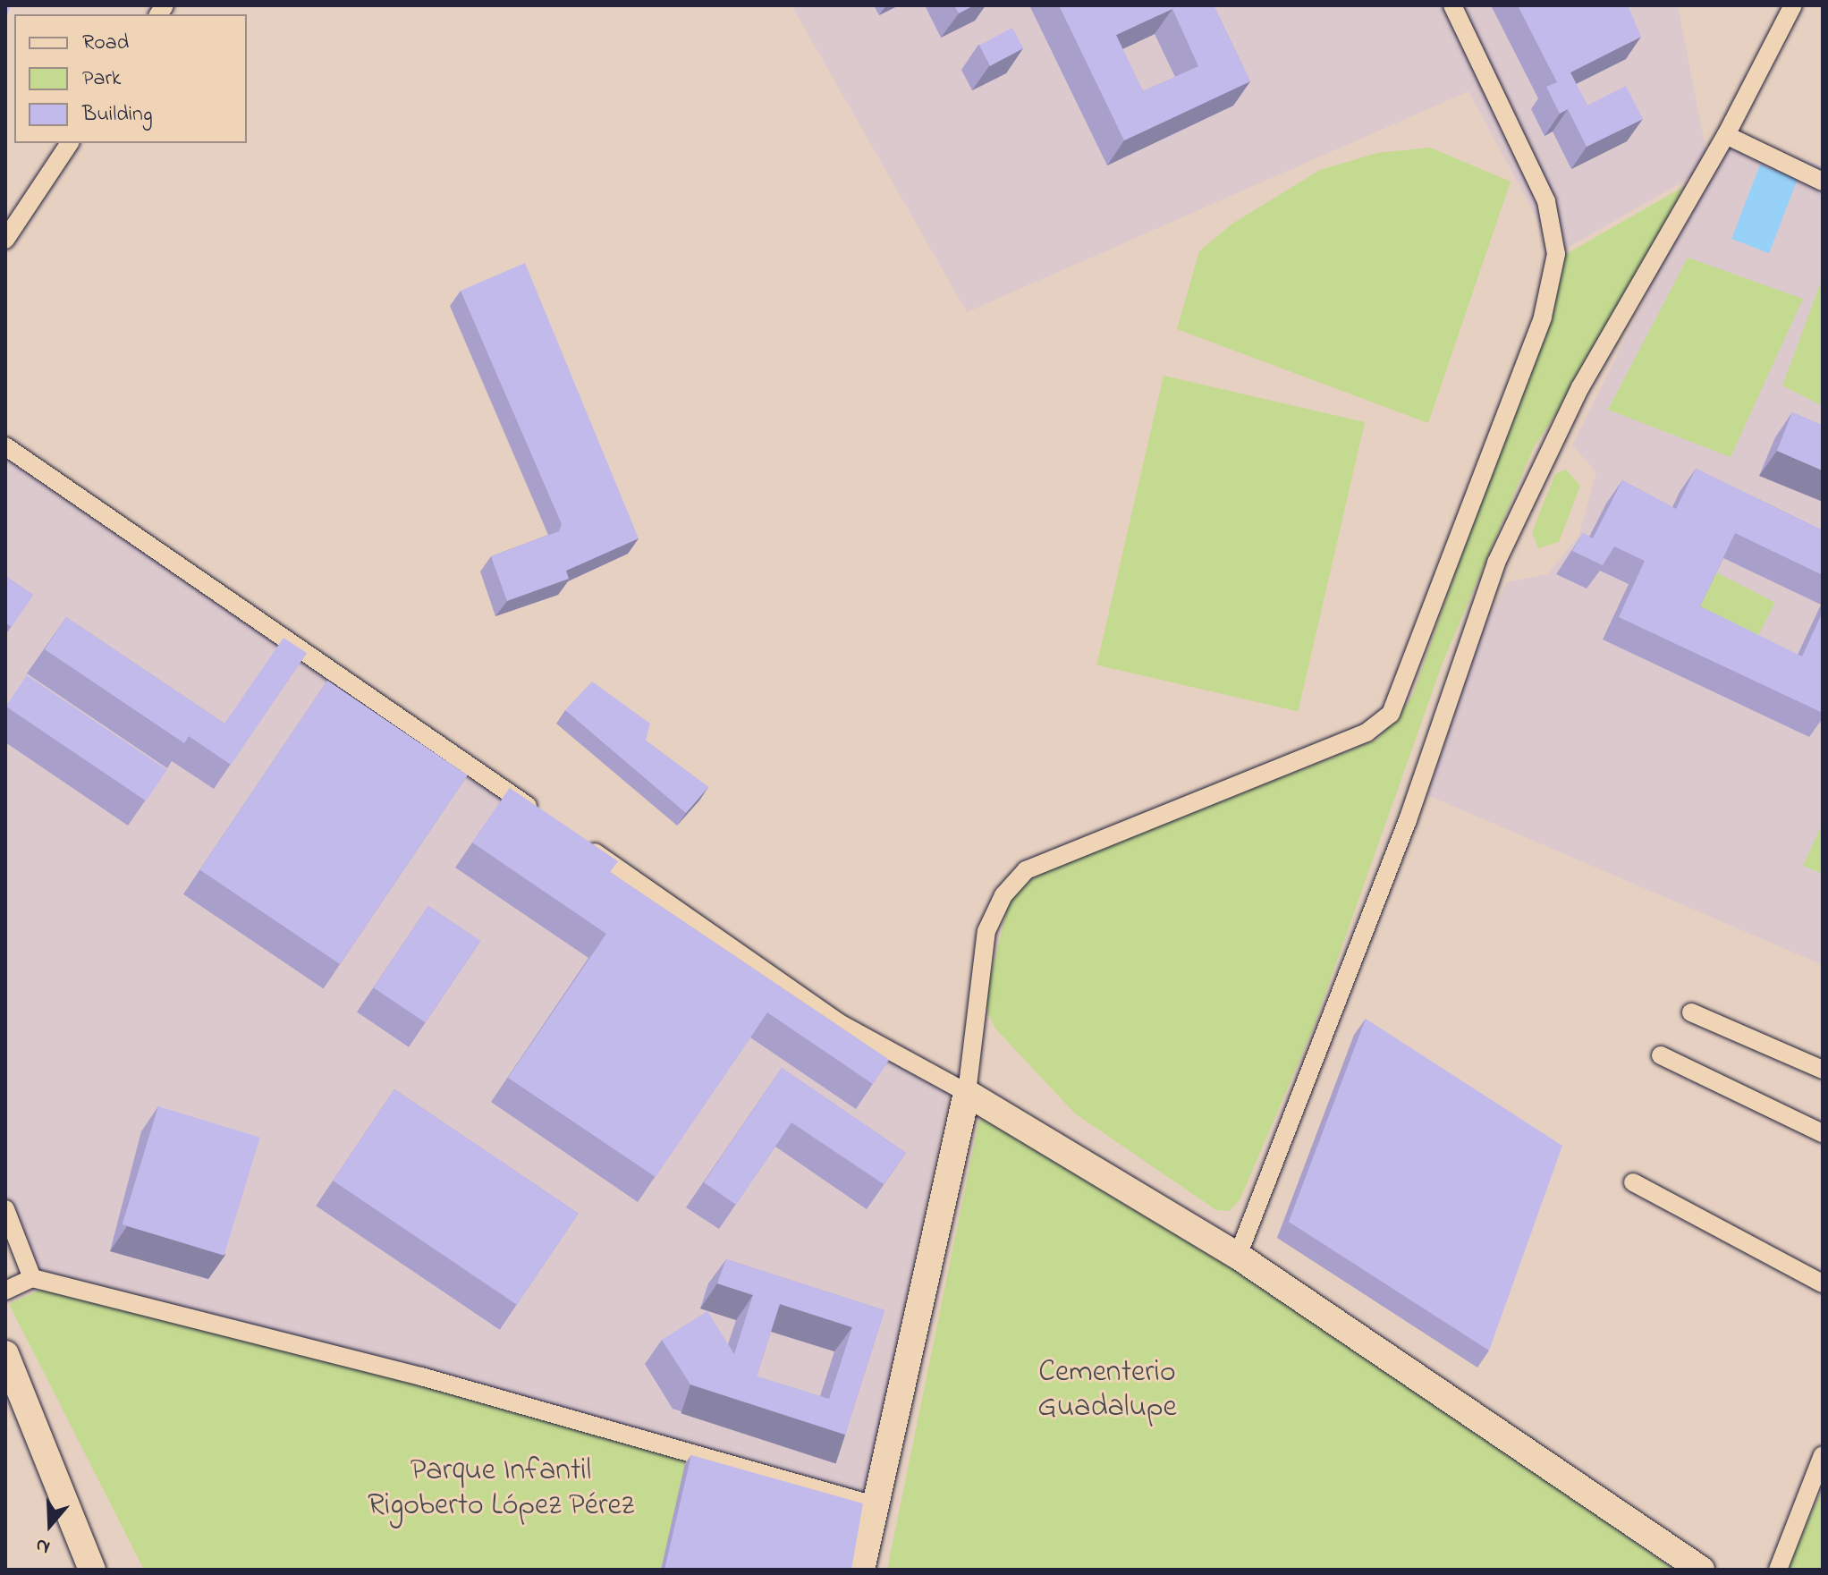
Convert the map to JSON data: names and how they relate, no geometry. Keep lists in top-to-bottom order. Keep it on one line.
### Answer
{"parks":["Cementerio Guadalupe","Parque Infantil Rigoberto López Pérez"],"legend":["Road","Park","Building"],"north":"bottom"}
